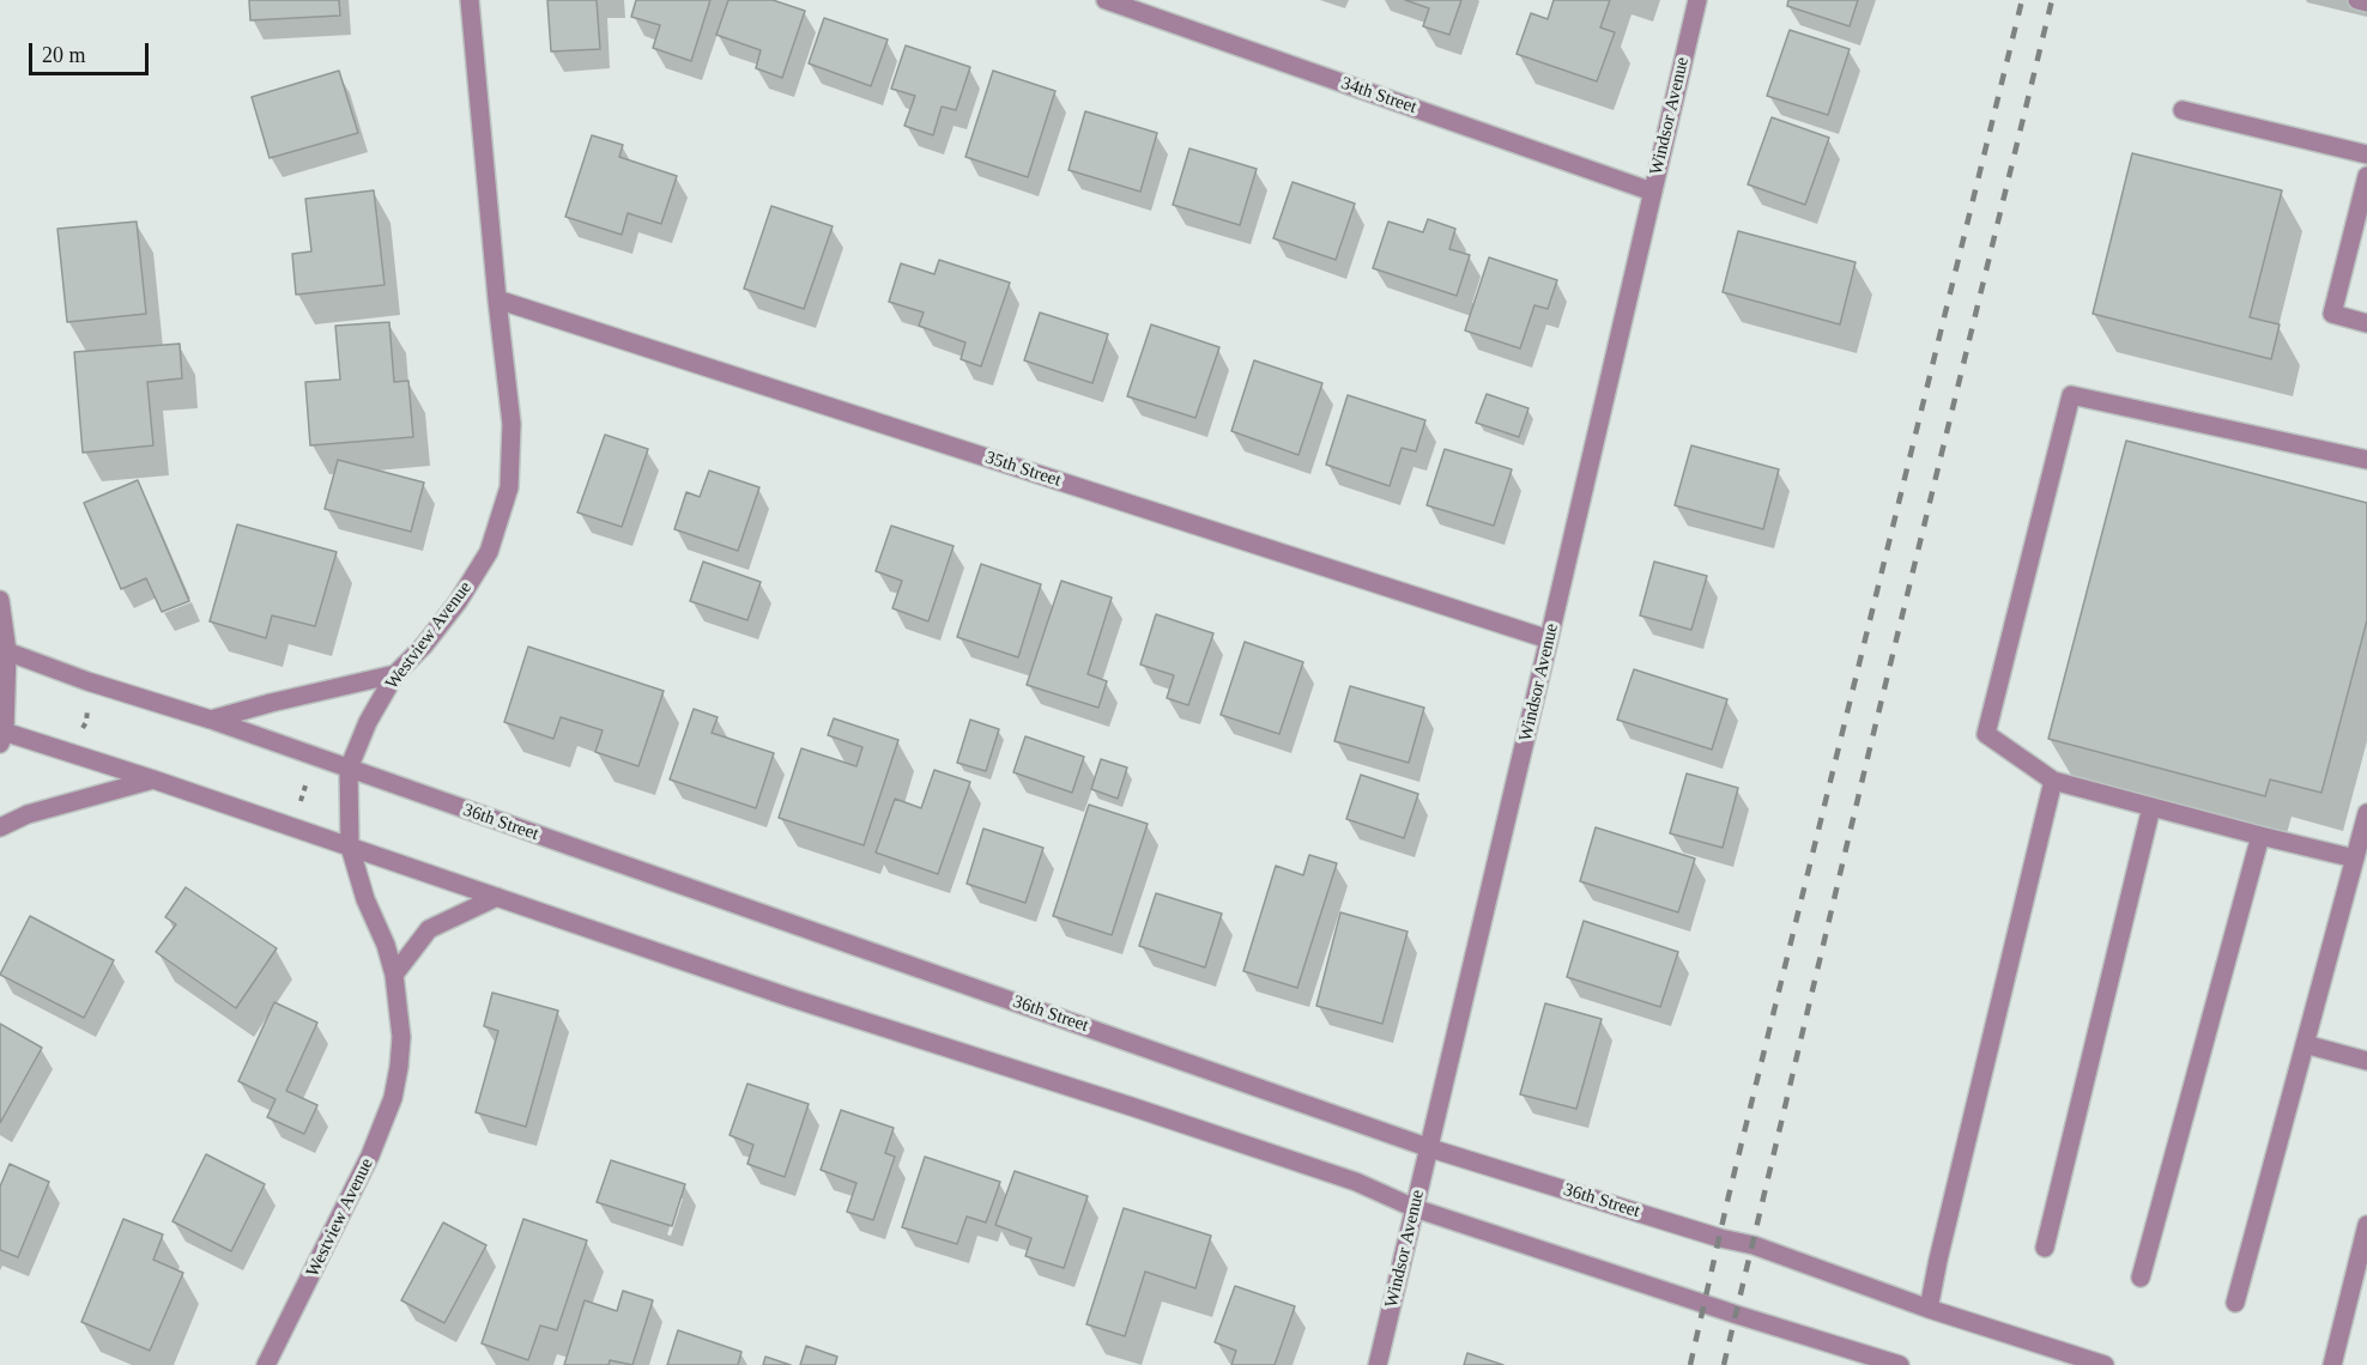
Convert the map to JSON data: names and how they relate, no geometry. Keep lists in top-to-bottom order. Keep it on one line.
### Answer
{"streets":{"street":["34th Street","Windsor Avenue","35th Street","Westview Avenue","36th Street"]},"crossings":[["34th Street","Windsor Avenue"],["Windsor Avenue","35th Street"],["Windsor Avenue","36th Street"],["35th Street","Westview Avenue"],["Westview Avenue","36th Street"]],"scale_bar":"20 m"}
